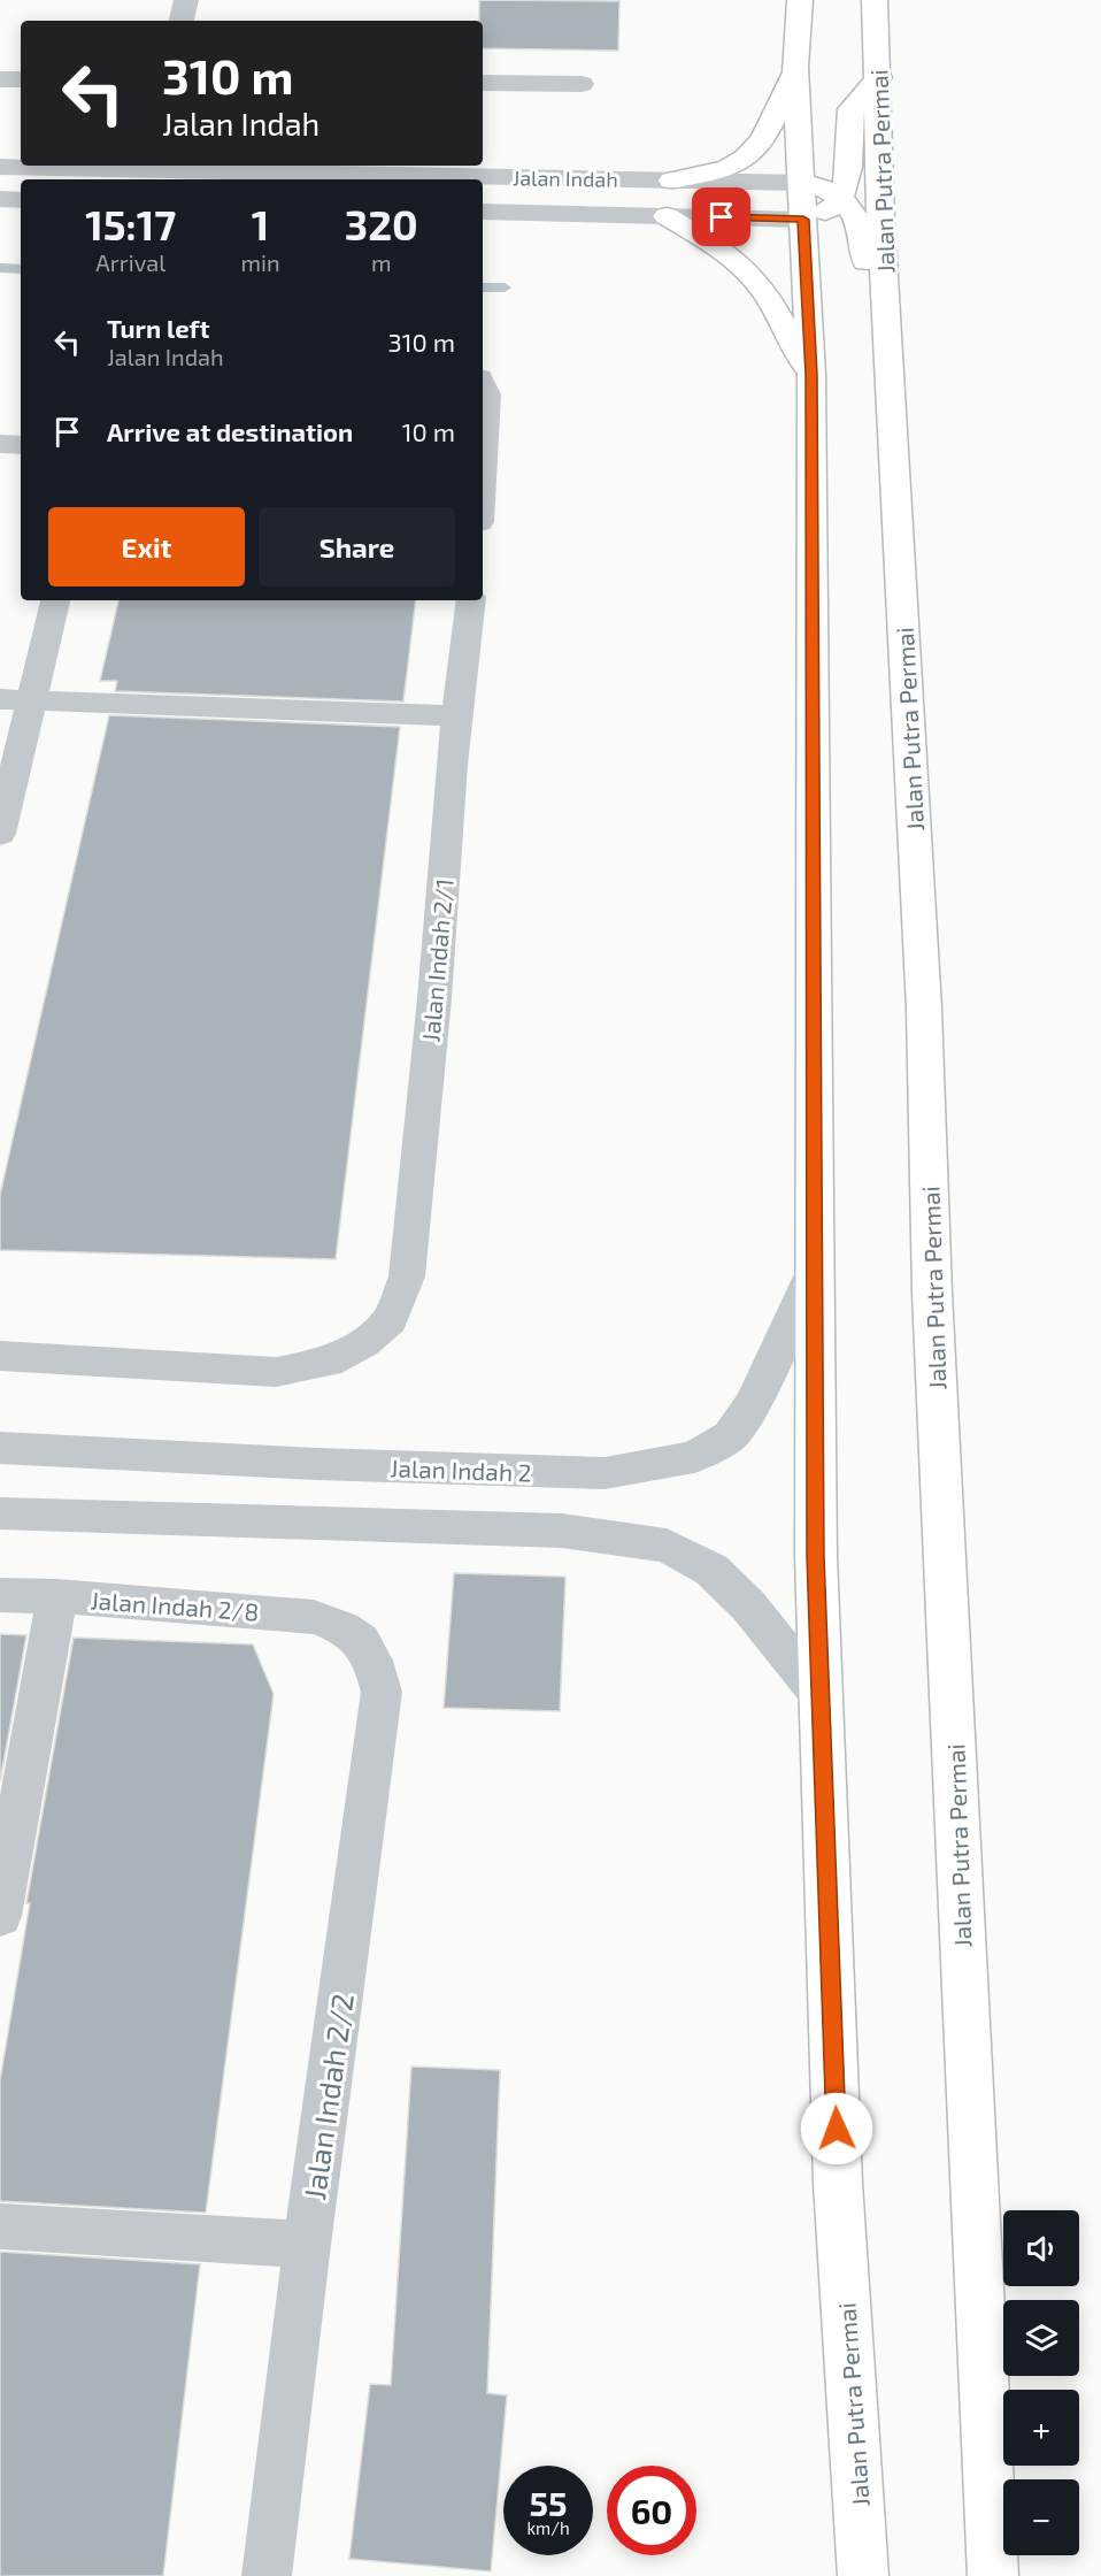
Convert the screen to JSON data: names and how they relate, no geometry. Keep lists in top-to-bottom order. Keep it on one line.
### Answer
{"streets":{"main road":["Jalan Putra Permai"],"street":["Jalan Indah","Jalan Indah 2/1","Jalan Indah 2","Jalan Indah 2/8","Jalan Indah 2/2"]},"crossings":[["Jalan Putra Permai","Jalan Indah"],["Jalan Putra Permai","Jalan Indah 2"],["Jalan Indah 2/8","Jalan Indah 2/2"]],"page":{"turn":["310 m","Jalan Indah"],"eta":["15:17","Arrival","1","min","320","m"],"list":[{"name":"Turn left","note":"Jalan Indah","value":"310 m"},{"name":"Arrive at destination","value":"10 m"}],"buttons":["Exit","Share"],"map_buttons":["+","−"],"speed":"55 km/h","limit":"60"}}
